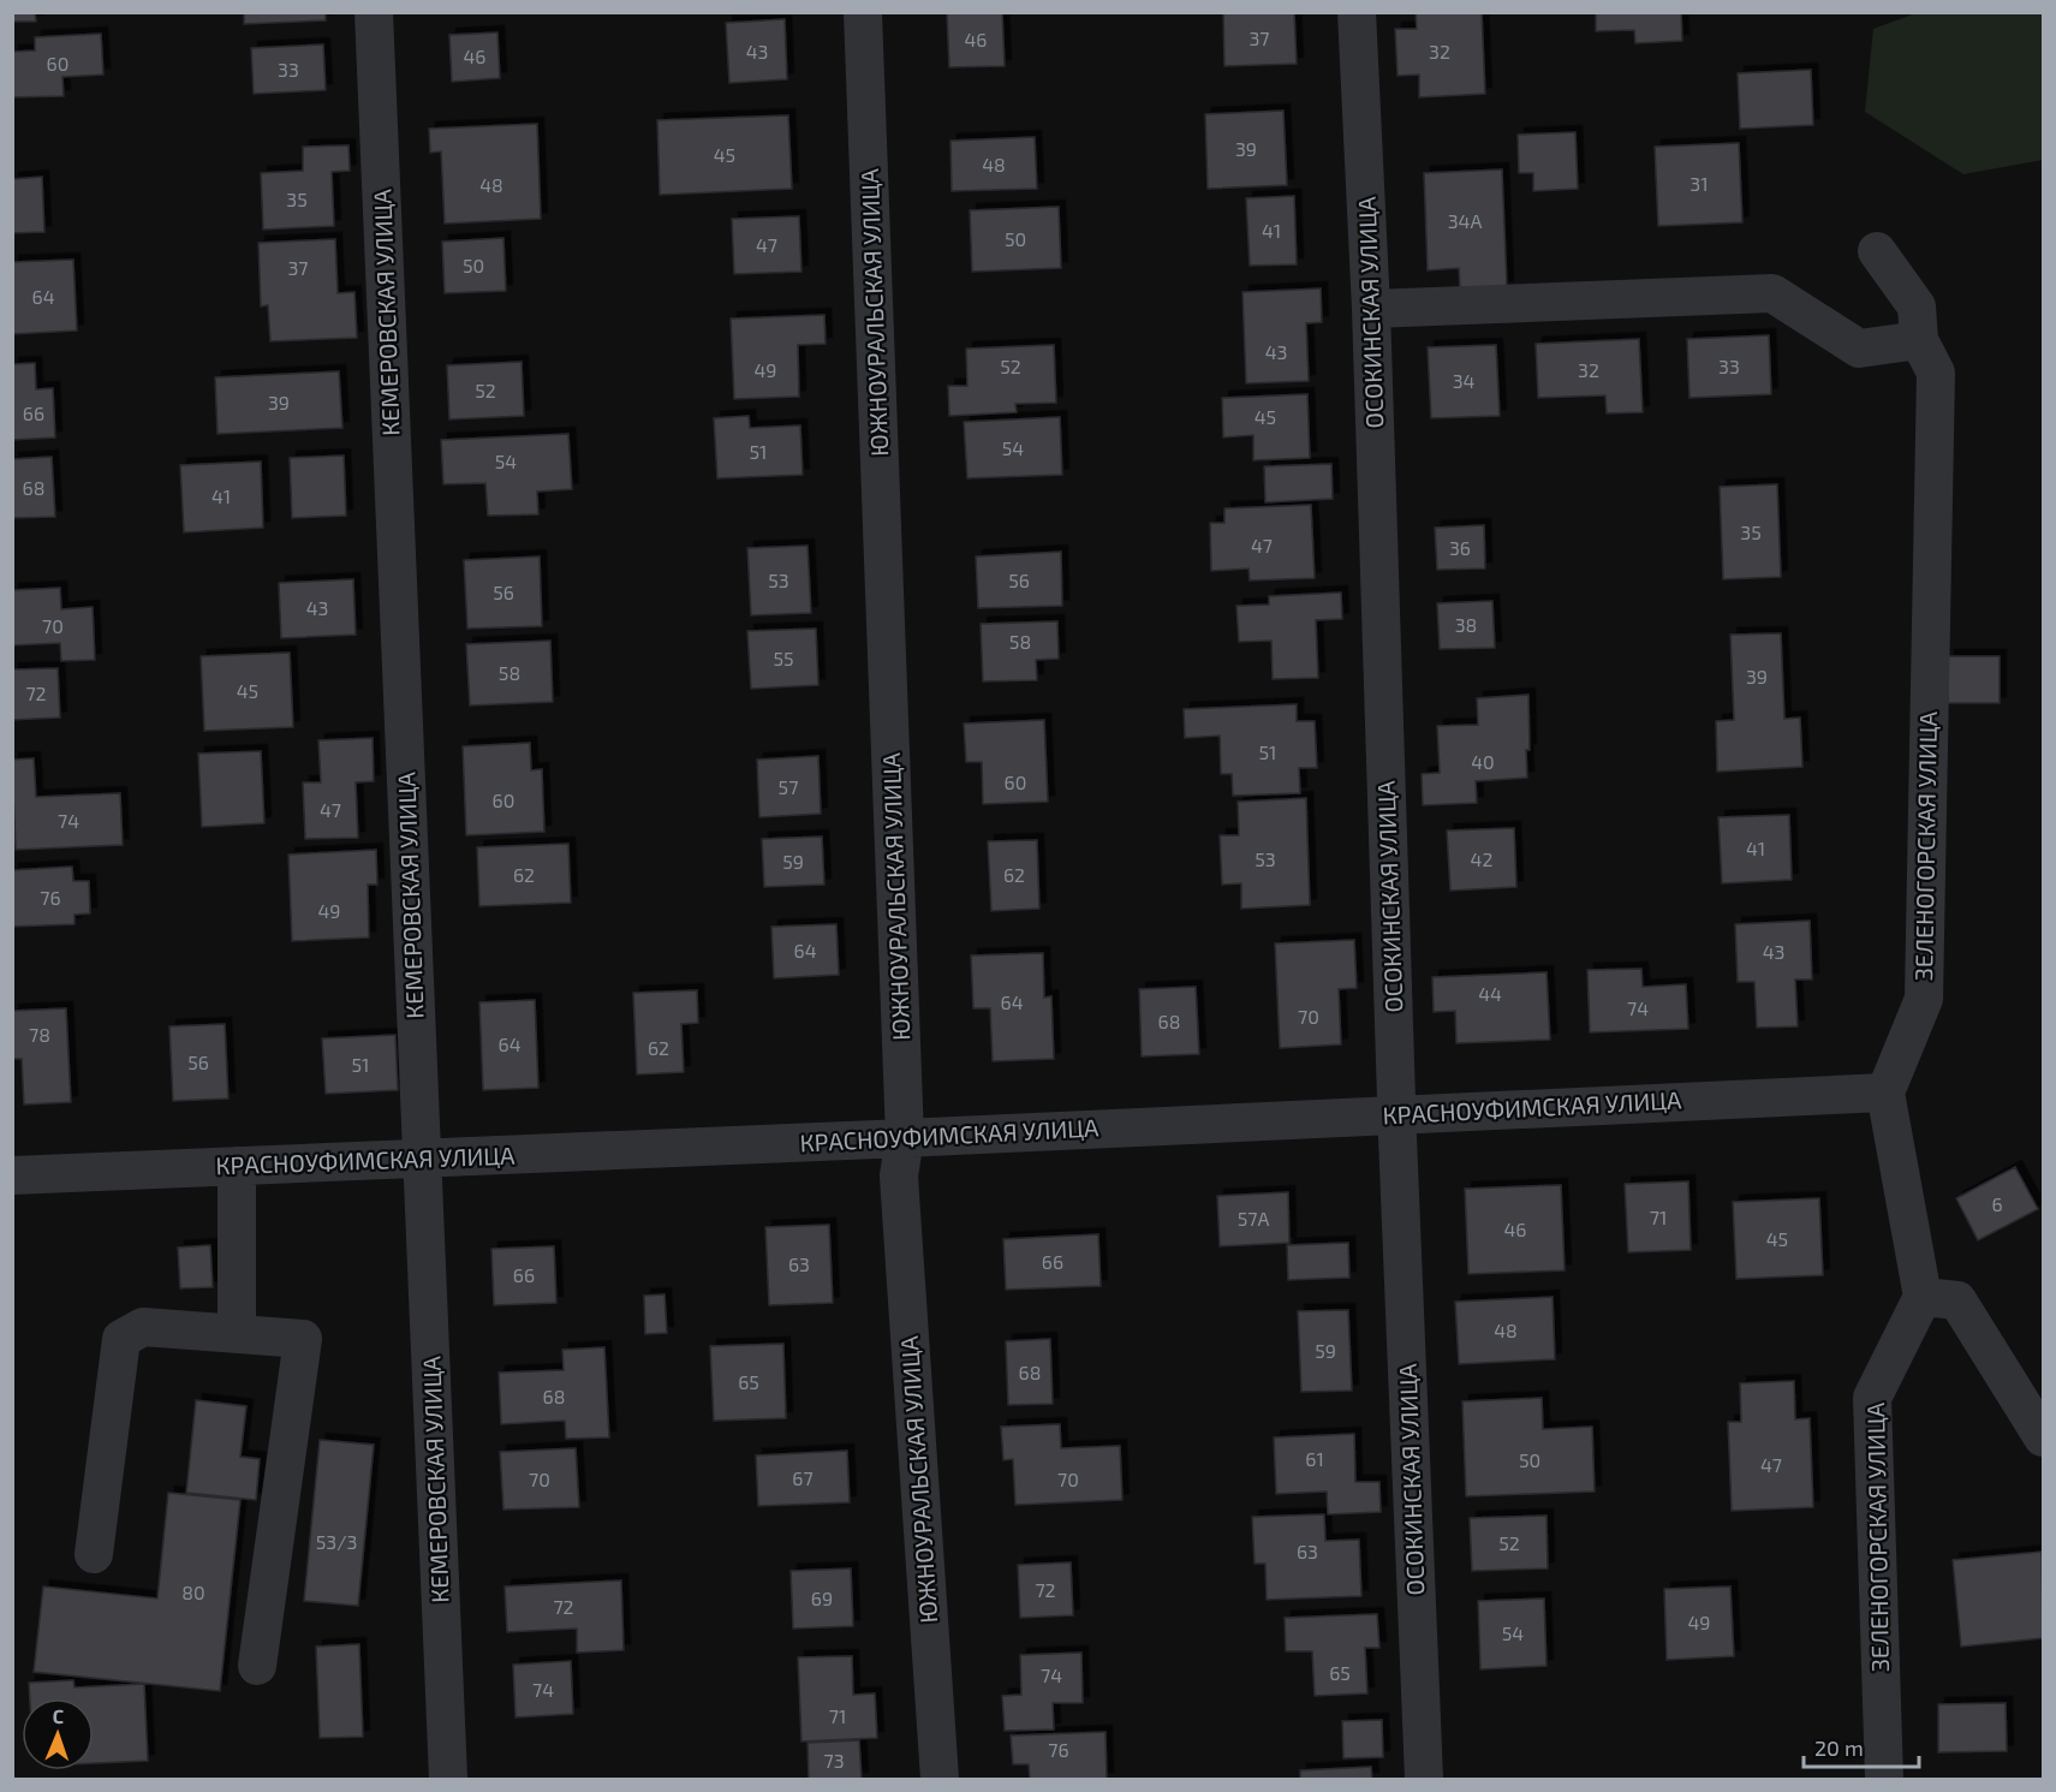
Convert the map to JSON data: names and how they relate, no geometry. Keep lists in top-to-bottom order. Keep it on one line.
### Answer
{"streets":{"street":["КЕМЕРОВСКАЯ УЛИЦА","ЮЖНОУРАЛЬСКАЯ УЛИЦА","ОСОКИНСКАЯ УЛИЦА","ЗЕЛЕНОГОРСКАЯ УЛИЦА","КРАСНОУФИМСКАЯ УЛИЦА"]},"crossings":[["КЕМЕРОВСКАЯ УЛИЦА","КРАСНОУФИМСКАЯ УЛИЦА"],["ЮЖНОУРАЛЬСКАЯ УЛИЦА","КРАСНОУФИМСКАЯ УЛИЦА"],["ОСОКИНСКАЯ УЛИЦА","КРАСНОУФИМСКАЯ УЛИЦА"],["ЗЕЛЕНОГОРСКАЯ УЛИЦА","КРАСНОУФИМСКАЯ УЛИЦА"]],"house_numbers":["37","46","43","32","46","60","33","39","45","48","31","48","35","34А","41","50","47","50","37","64","43","52","33","49","32","34","52","39","66","45","54","51","54","68","41","35","47","36","53","56","56","43","38","70","58","55","58","39","45","72","51","40","60","57","60","47","74","41","53","42","59","62","62","76","49","64","43","44","64","74","70","68","78","64","62","56","51","6","71","57А","46","45","66","63","66","48","59","68","65","68","61","50","47","67","70","70","53/3","52","63","72","80","69","72","49","54","65","74","74","71","76","73"],"scale_bar":"20 m","north":"top"}
